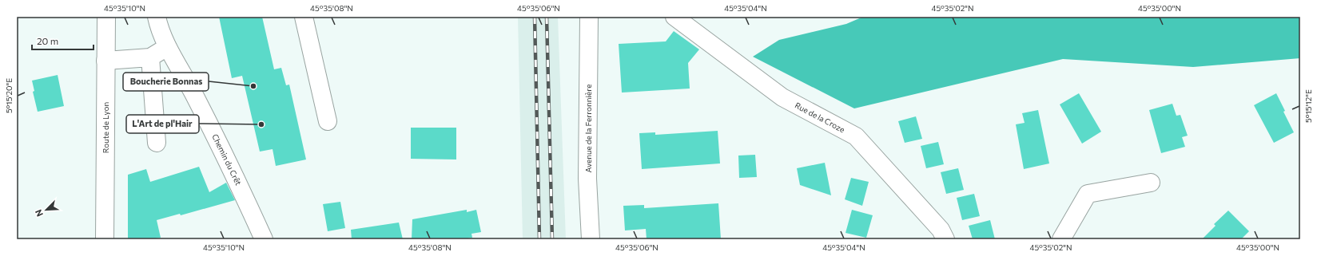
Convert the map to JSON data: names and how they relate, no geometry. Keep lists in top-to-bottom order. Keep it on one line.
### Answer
{"streets":{"street":["Rue de la Croze","Route de Lyon","Avenue de la Ferronnière","Chemin du Crêt"]},"places":["Boucherie Bonnas","L'Art de pl'Hair"],"scale_bar":"20 m","north":"bottom left","coordinates":["45°35'10\"N","45°35'08\"N","45°35'06\"N","45°35'04\"N","45°35'02\"N","45°35'00\"N","5°15'20\"E","5°15'12\"E"]}
